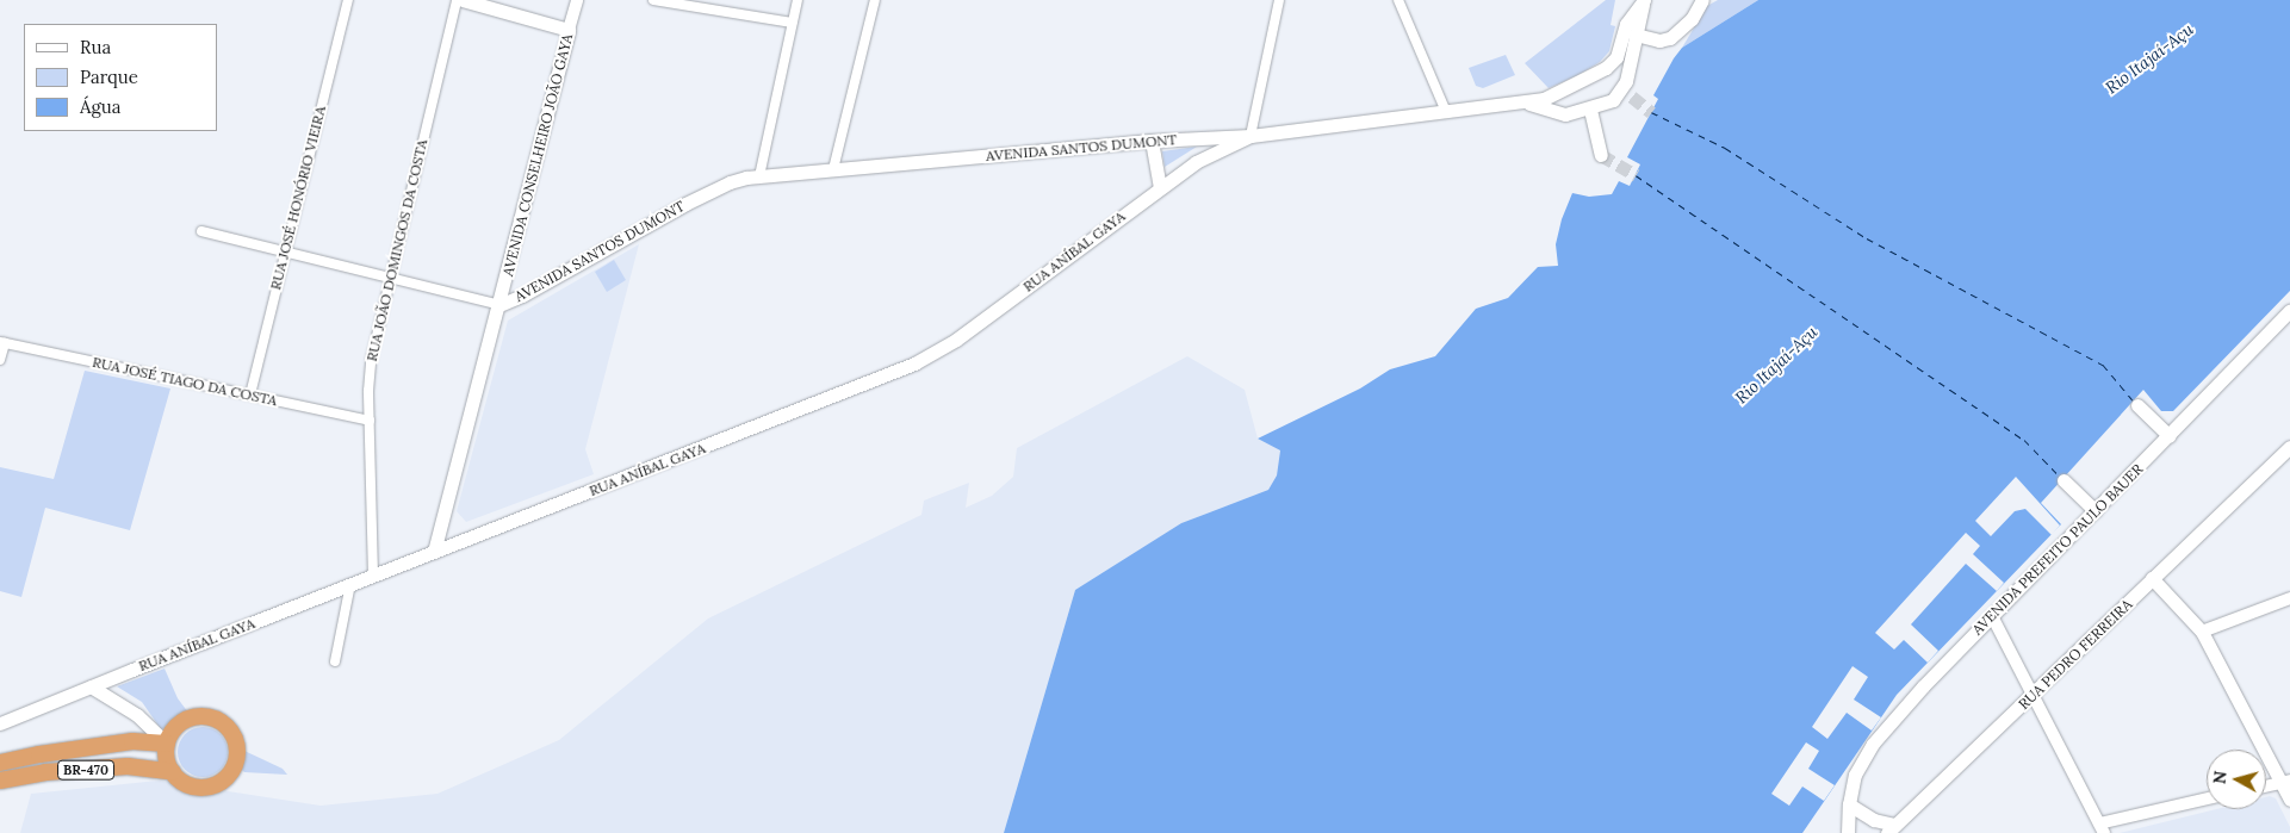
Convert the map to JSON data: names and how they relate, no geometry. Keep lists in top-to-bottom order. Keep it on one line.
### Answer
{"streets":{"highway":["BR-470"],"main road":["AVENIDA SANTOS DUMONT","AVENIDA CONSELHEIRO JOÃO GAYA","RUA ANÍBAL GAYA","AVENIDA PREFEITO PAULO BAUER","RUA PEDRO FERREIRA"],"street":["RUA JOSÉ HONÓRIO VIEIRA","RUA JOÃO DOMINGOS DA COSTA","RUA JOSÉ TIAGO DA COSTA"]},"crossings":[["AVENIDA SANTOS DUMONT","AVENIDA CONSELHEIRO JOÃO GAYA"],["AVENIDA SANTOS DUMONT","RUA ANÍBAL GAYA"],["AVENIDA CONSELHEIRO JOÃO GAYA","RUA ANÍBAL GAYA"],["RUA JOSÉ HONÓRIO VIEIRA","RUA JOSÉ TIAGO DA COSTA"],["RUA JOÃO DOMINGOS DA COSTA","RUA ANÍBAL GAYA"],["RUA JOÃO DOMINGOS DA COSTA","RUA JOSÉ TIAGO DA COSTA"],["AVENIDA PREFEITO PAULO BAUER","RUA PEDRO FERREIRA"]],"water":["Rio Itajaí-Açu"],"legend":["Rua","Parque","Água"],"north":"left"}
